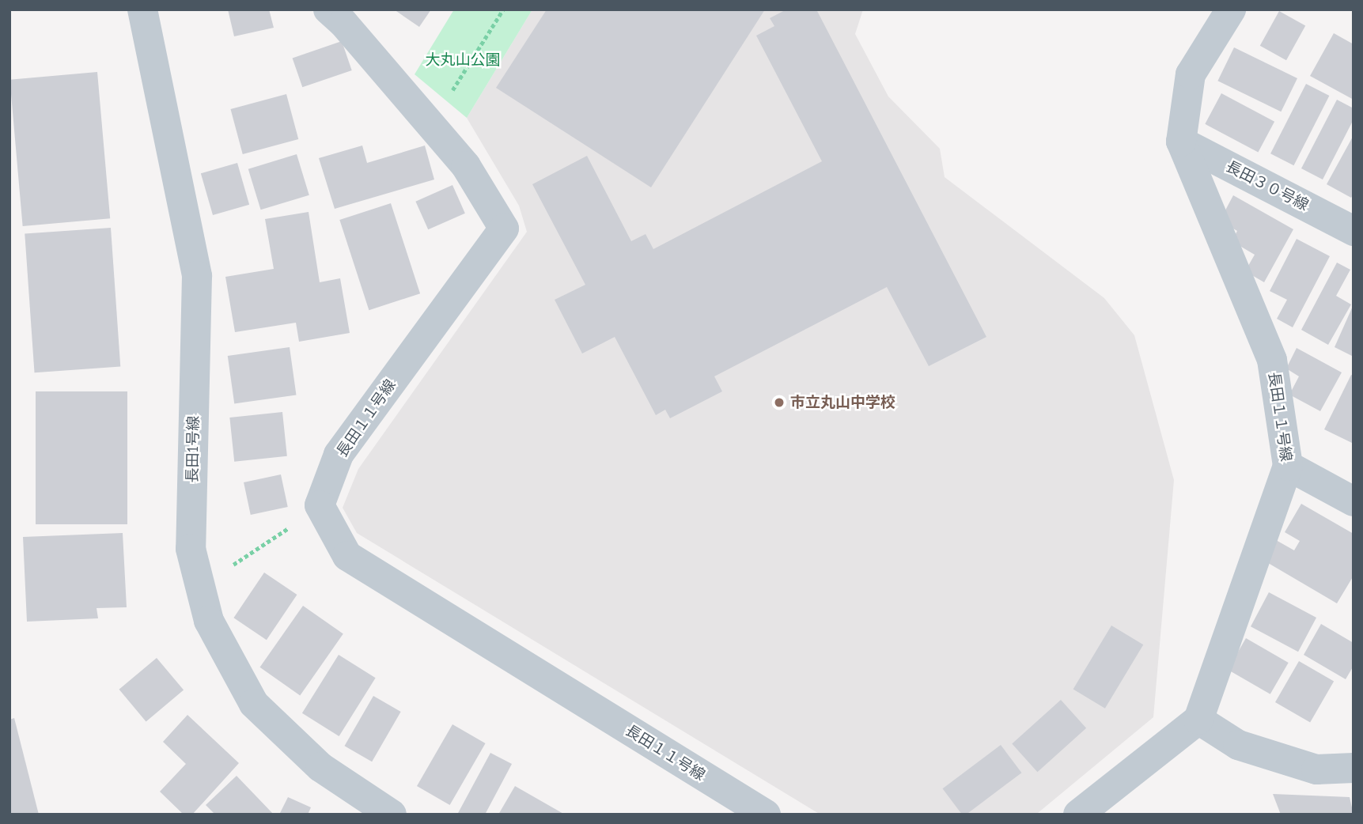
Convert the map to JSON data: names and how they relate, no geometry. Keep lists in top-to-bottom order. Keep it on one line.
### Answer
{"streets":{"street":["長田３０号線","長田１１号線","長田1号線"]},"crossings":[["長田３０号線","長田１１号線"]],"parks":["大丸山公園"],"places":["市立丸山中学校"]}
